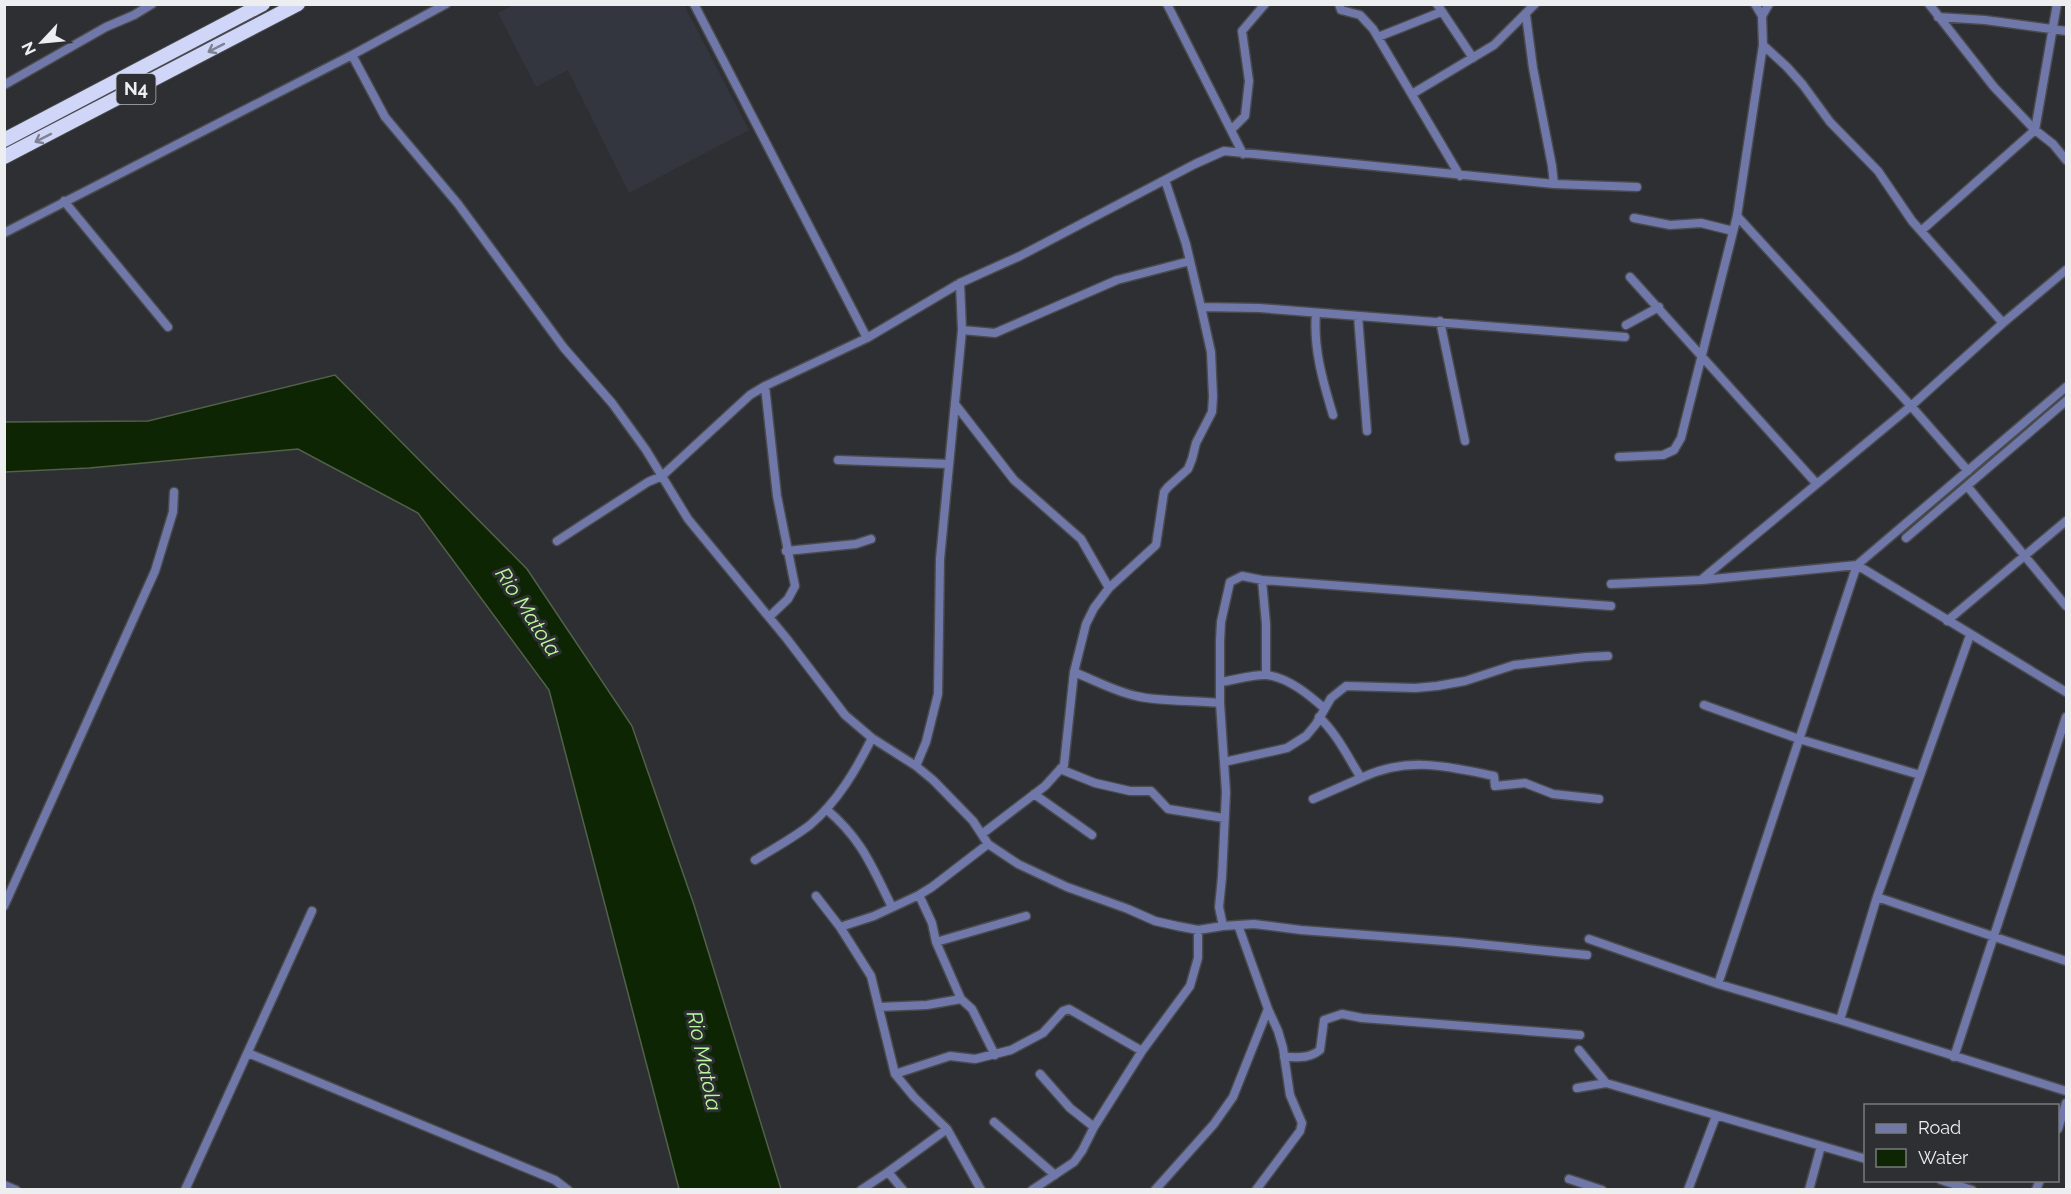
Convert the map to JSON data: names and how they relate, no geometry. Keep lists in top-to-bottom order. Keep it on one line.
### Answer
{"streets":{"highway":["N4"]},"water":["Rio Matola"],"legend":["Road","Water"],"north":"bottom left"}
